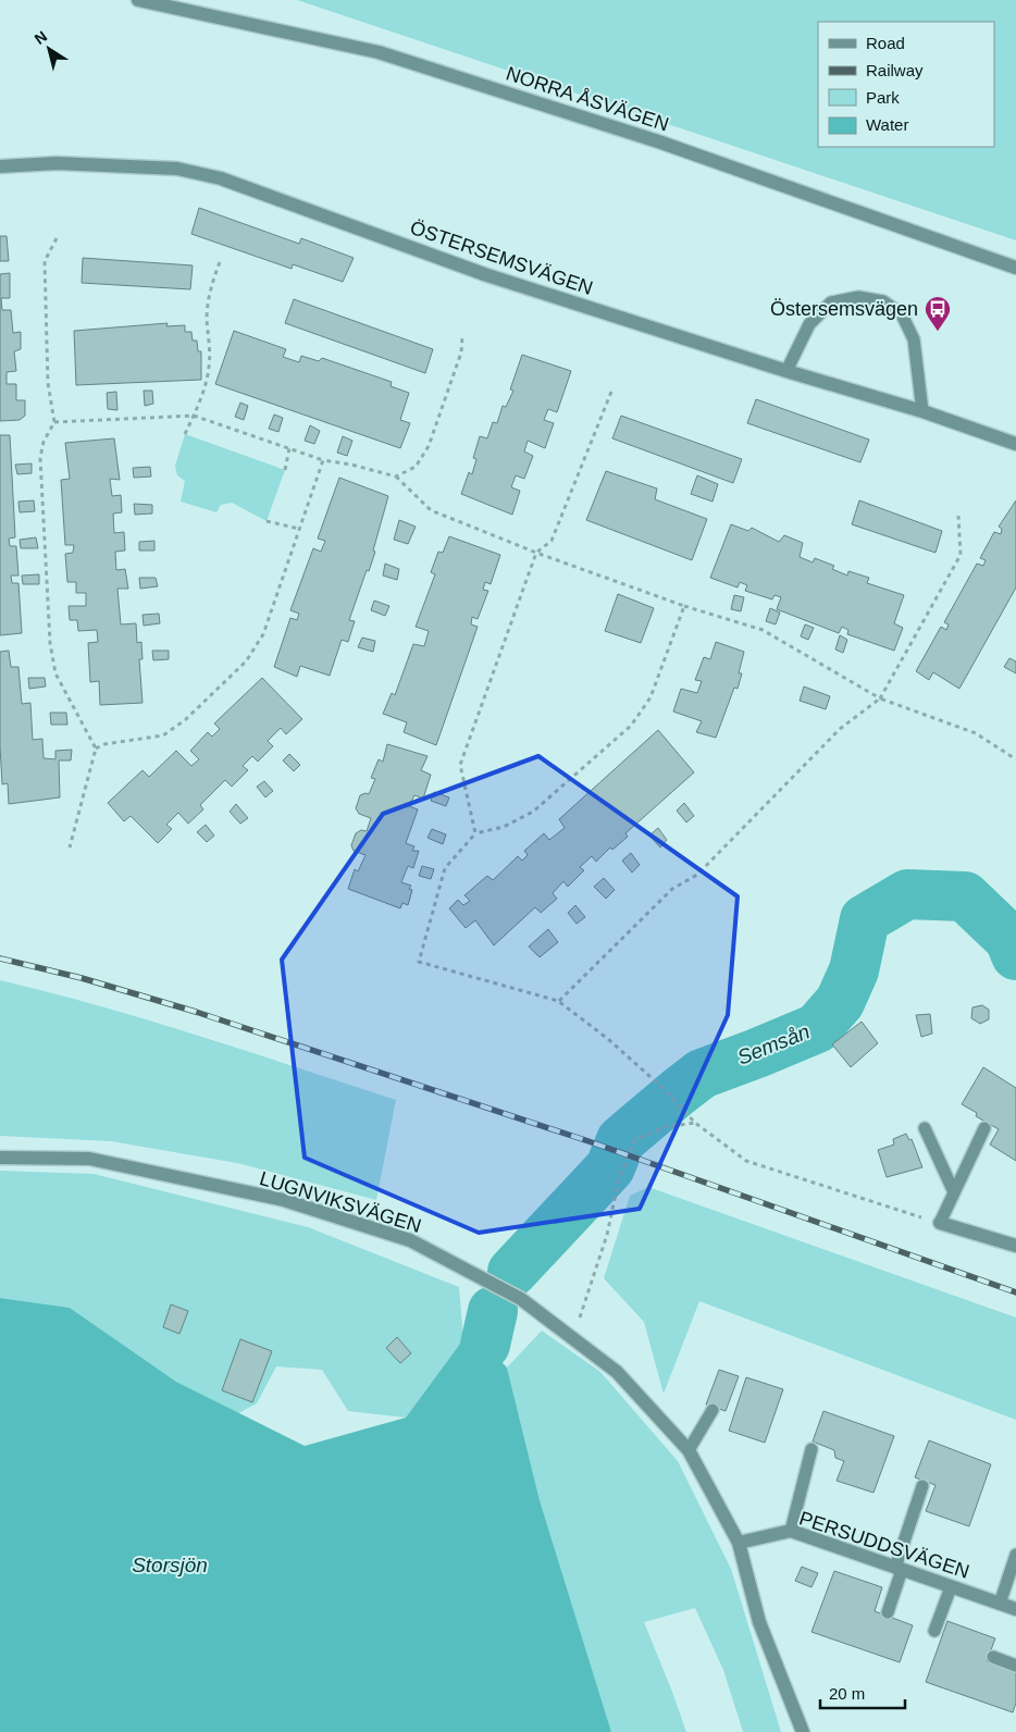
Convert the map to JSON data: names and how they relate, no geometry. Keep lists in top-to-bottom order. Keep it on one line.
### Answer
{"streets":{"street":["NORRA ÅSVÄGEN","ÖSTERSEMSVÄGEN","LUGNVIKSVÄGEN","PERSUDDSVÄGEN"]},"crossings":[["LUGNVIKSVÄGEN","PERSUDDSVÄGEN"]],"water":["Semsån","Storsjön"],"places":{"bus stop":["Östersemsvägen"]},"legend":["Road","Railway","Park","Water"],"scale_bar":"20 m","north":"top left"}
